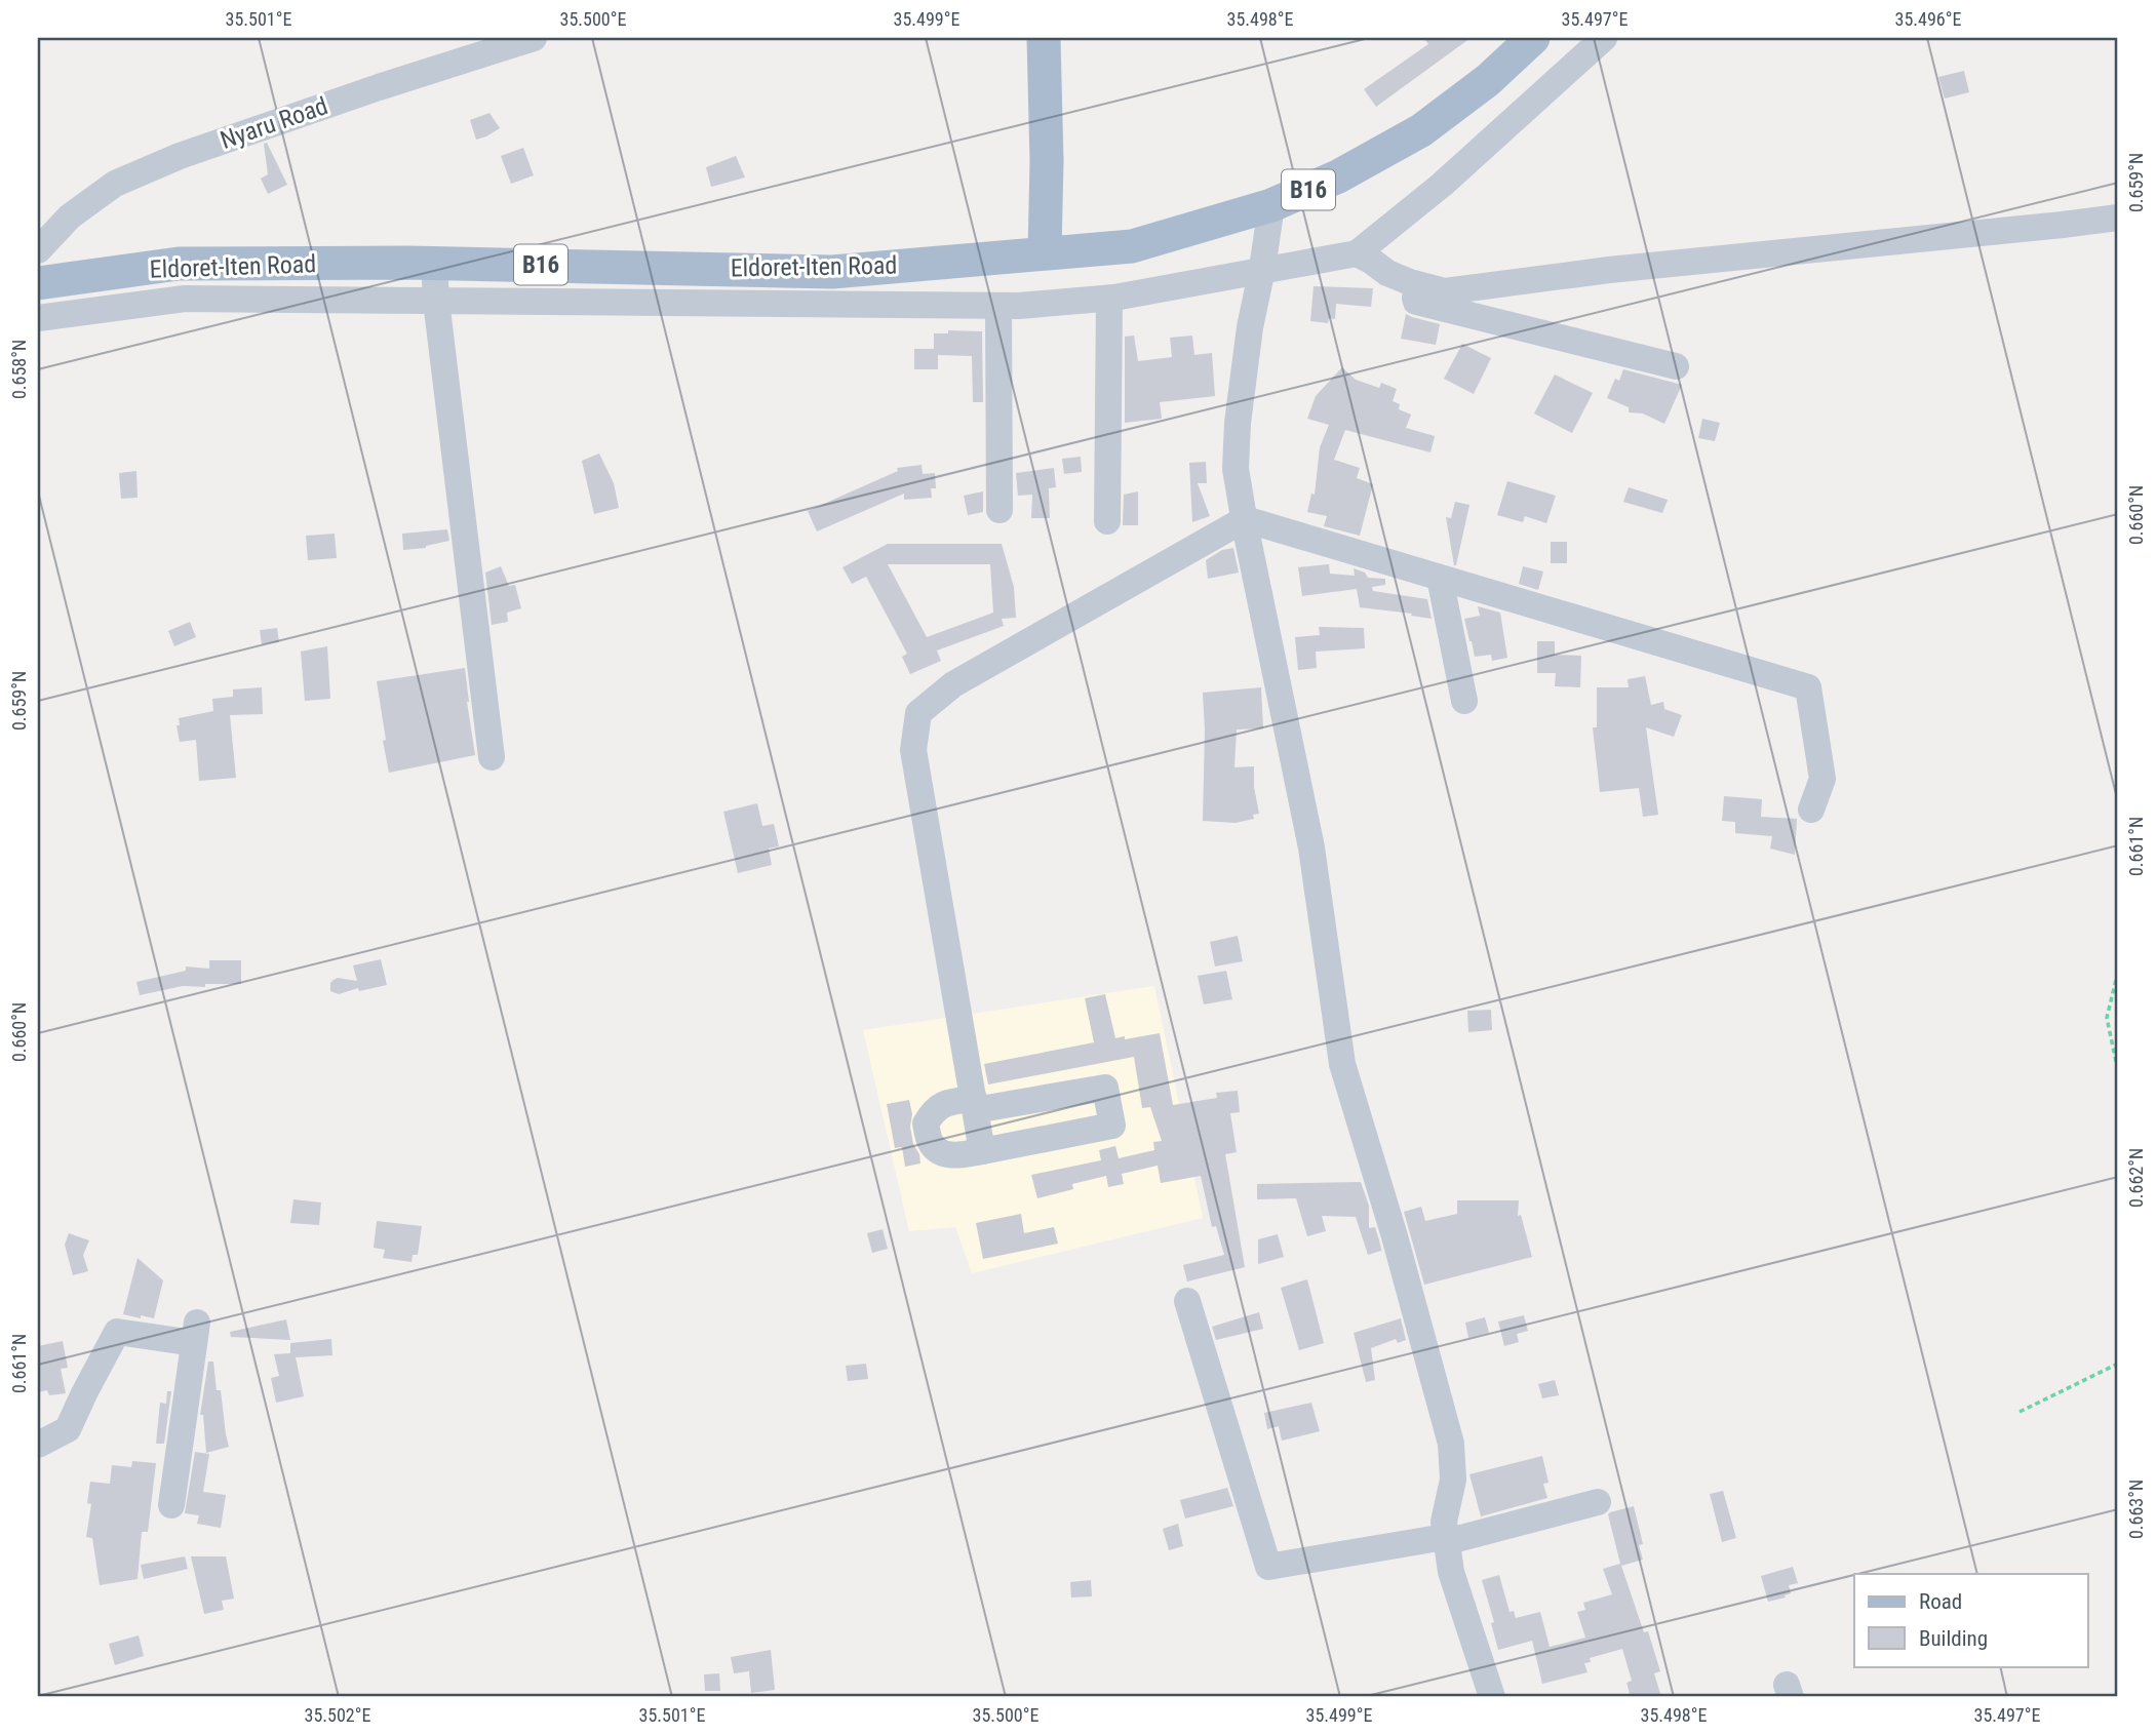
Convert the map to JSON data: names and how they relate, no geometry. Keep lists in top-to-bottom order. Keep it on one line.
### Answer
{"streets":{"main road":["B16","Eldoret-Iten Road"],"street":["Nyaru Road"]},"legend":["Road","Building"],"coordinates":["35.501°E","35.500°E","35.499°E","35.498°E","35.497°E","35.496°E","0.659°N","0.658°N","0.660°N","0.661°N","0.662°N","0.663°N","35.502°E"]}
